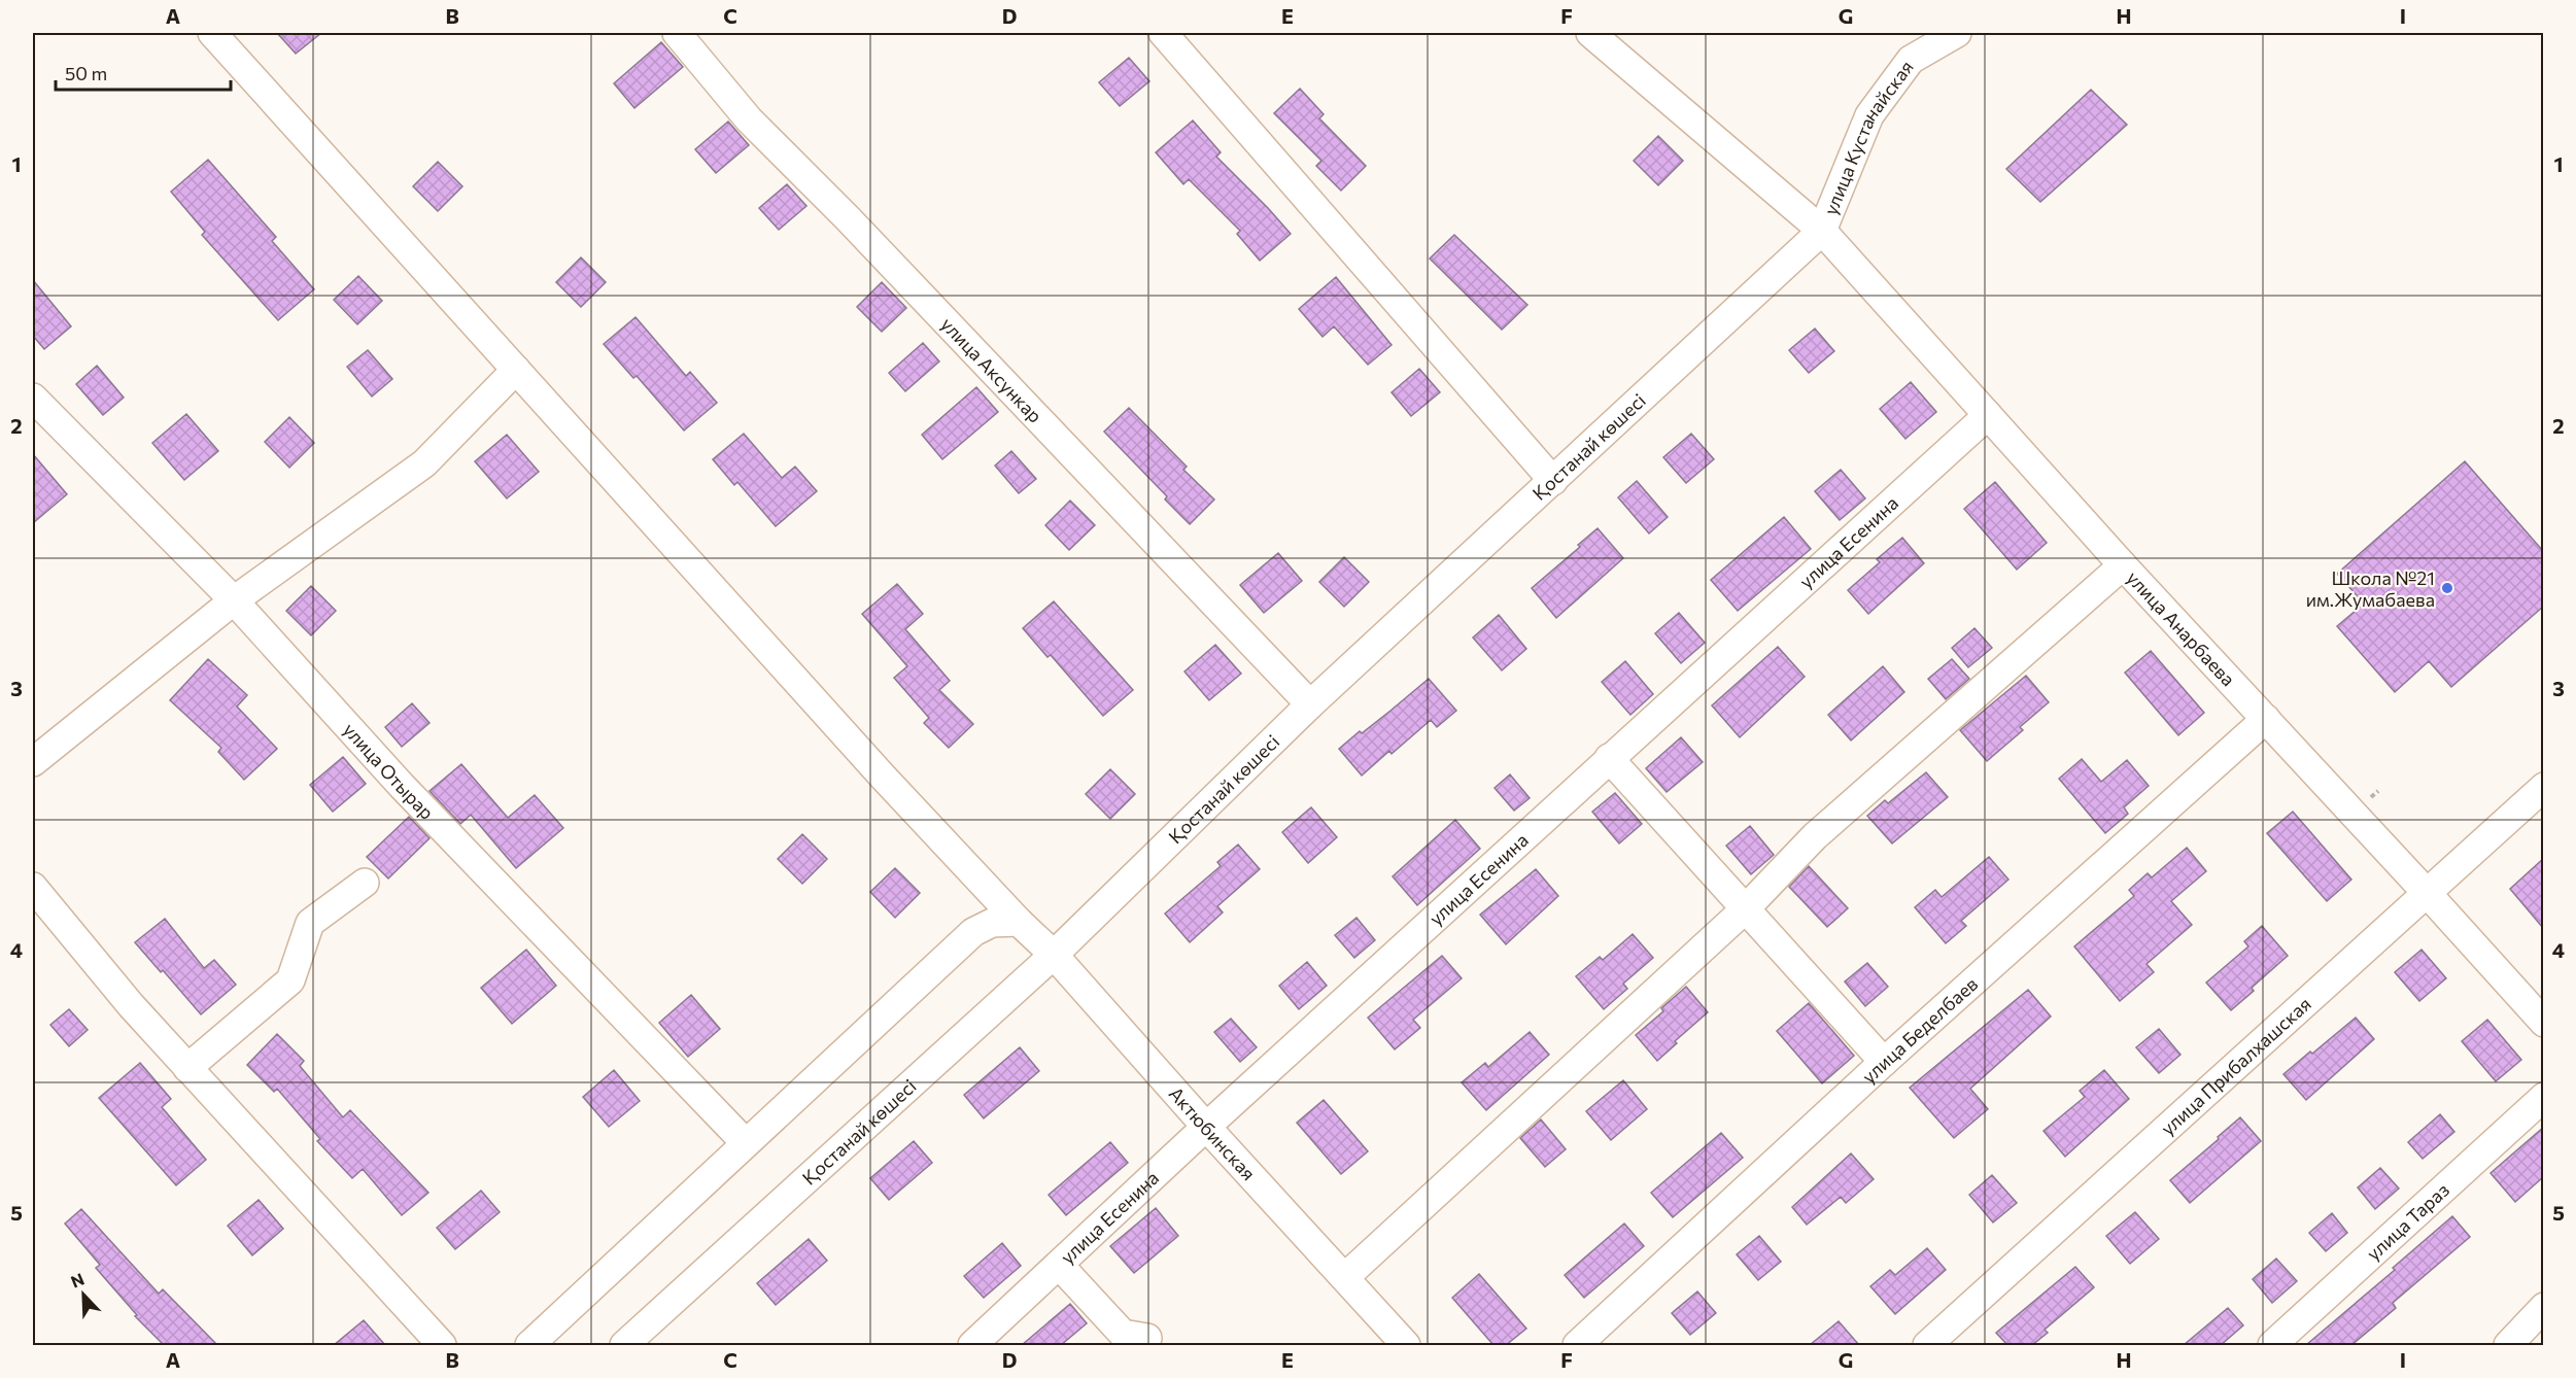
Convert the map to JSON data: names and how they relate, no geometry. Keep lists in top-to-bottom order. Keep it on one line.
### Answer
{"streets":{"street":["улица Кустанайская","улица Аксункар","Қостанай көшесі","улица Есенина","улица Анарбаева","улица Отырар","улица Беделбаев","улица Прибалхашская","Актюбинская","улица Тараз"]},"crossings":[["улица Кустанайская","Қостанай көшесі"],["улица Кустанайская","улица Анарбаева"],["улица Аксункар","Қостанай көшесі"],["Қостанай көшесі","улица Анарбаева"],["Қостанай көшесі","Актюбинская"],["улица Есенина","улица Анарбаева"],["улица Есенина","Актюбинская"],["улица Анарбаева","улица Беделбаев"],["улица Анарбаева","улица Прибалхашская"]],"places":["Школа №21 им.Жумабаева"],"scale_bar":"50 m","north":"top left","grid":{"columns":["A","B","C","D","E","F","G","H","I"],"rows":["1","2","3","4","5"]}}
